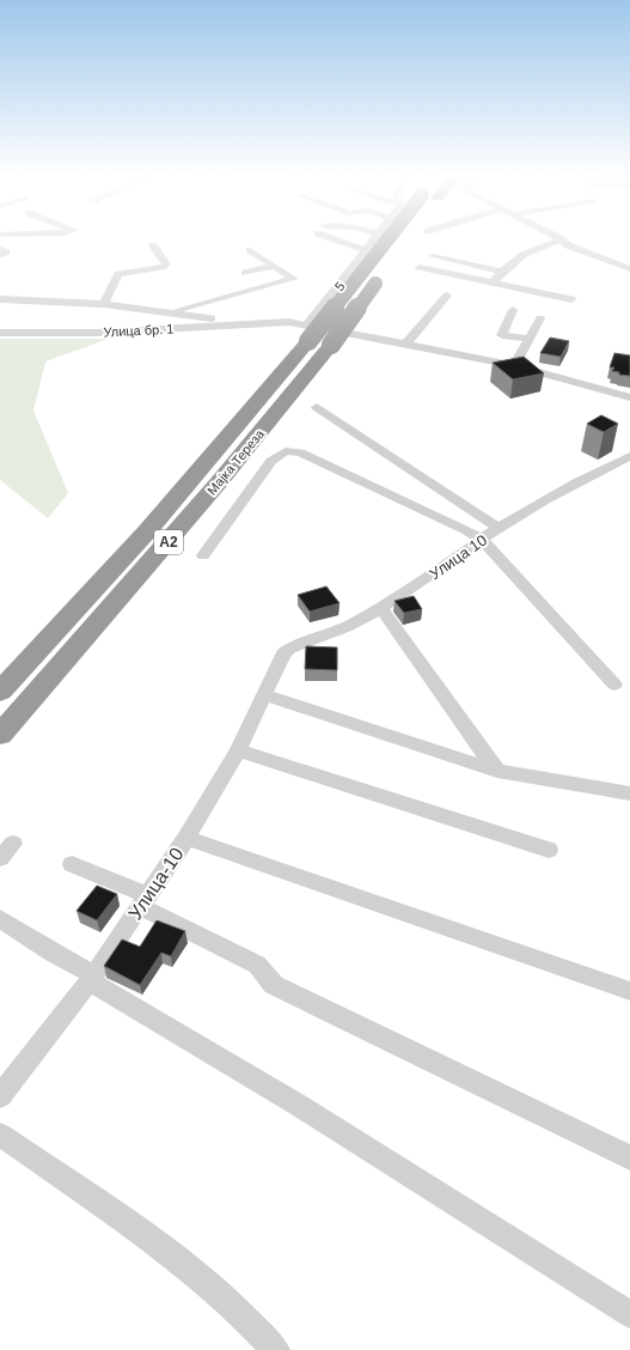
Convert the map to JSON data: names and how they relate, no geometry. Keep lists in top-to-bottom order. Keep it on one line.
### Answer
{"streets":{"highway":["Мајка Тереза","A2"],"street":["5","Улица бр. 1","Улица 10","Улица-10"]},"crossings":[["5","Улица бр. 1"],["5","Мајка Тереза"],["Улица бр. 1","Мајка Тереза"],["Улица 10","Улица-10"]]}
